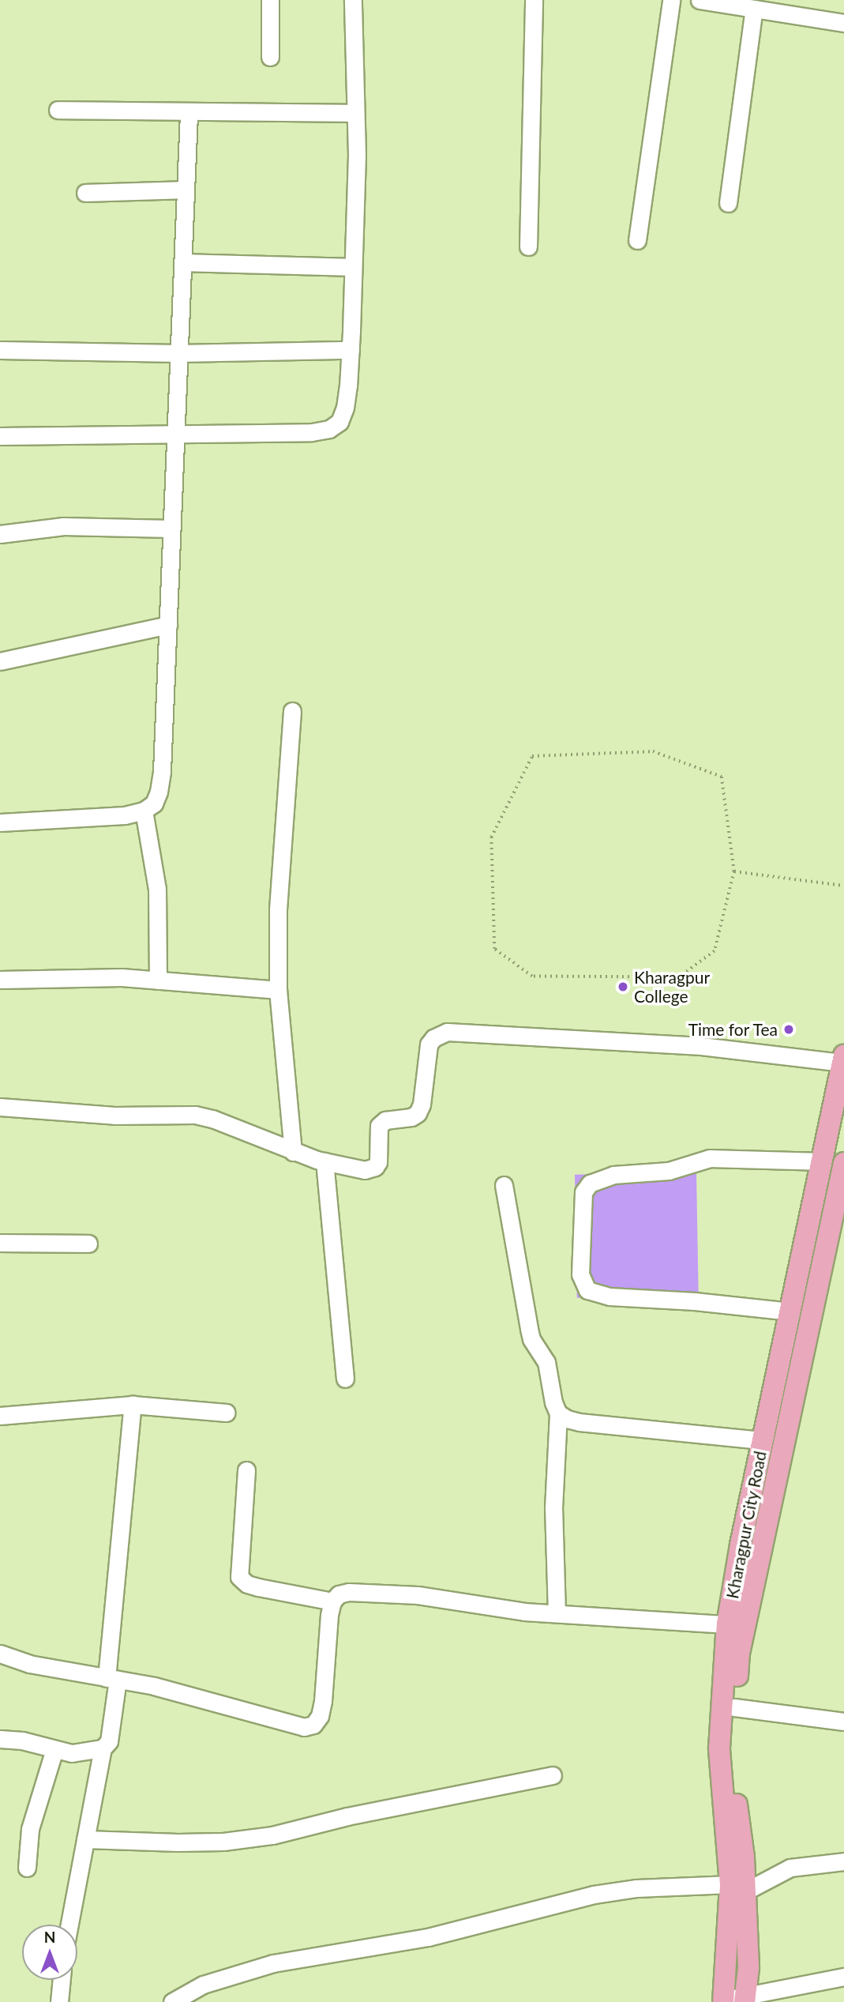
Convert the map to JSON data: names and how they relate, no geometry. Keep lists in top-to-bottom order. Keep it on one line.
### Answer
{"streets":{"main road":["Kharagpur City Road"]},"places":["Kharagpur College","Time for Tea"],"north":"top"}
